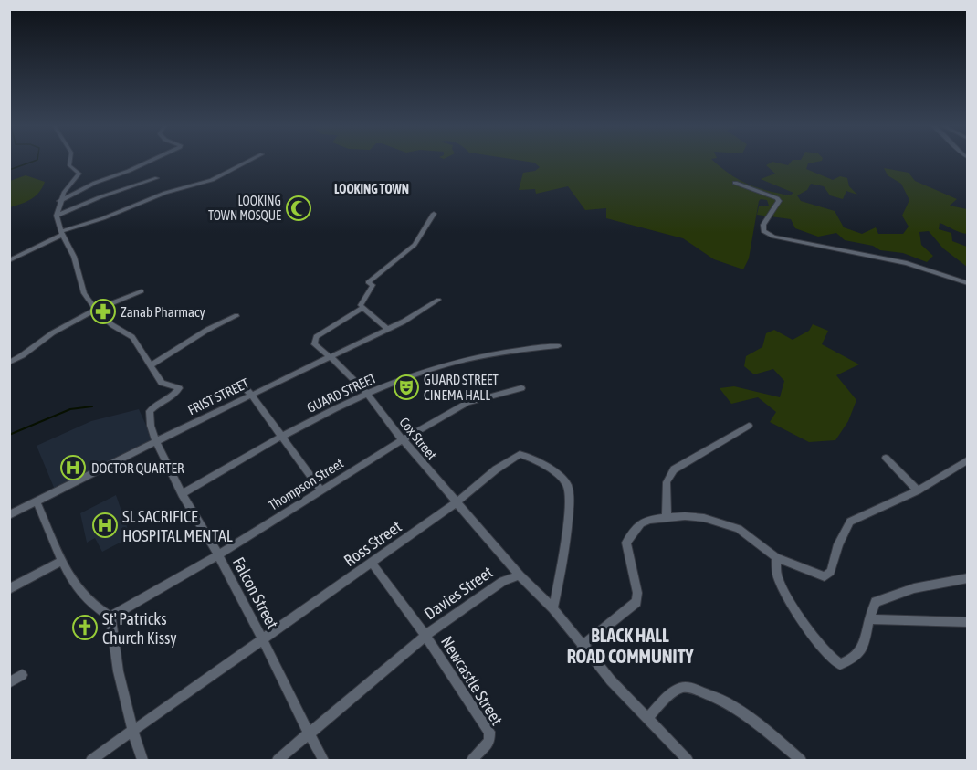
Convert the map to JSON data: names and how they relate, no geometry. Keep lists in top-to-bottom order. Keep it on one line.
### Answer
{"streets":{"street":["GUARD STREET","FRIST STREET","Cox Street","Thompson Street","Ross Street","Falcon Street","Davies Street","Newcastle Street"]},"crossings":[["GUARD STREET","Cox Street"],["GUARD STREET","Falcon Street"],["FRIST STREET","Cox Street"],["FRIST STREET","Falcon Street"],["Cox Street","Thompson Street"],["Cox Street","Ross Street"],["Cox Street","Davies Street"],["Thompson Street","Falcon Street"],["Ross Street","Falcon Street"],["Ross Street","Newcastle Street"],["Falcon Street","Davies Street"],["Davies Street","Newcastle Street"]],"districts":["LOOKING TOWN","BLACK HALL ROAD COMMUNITY"],"places":{"mosque":["LOOKING TOWN MOSQUE"],"pharmacy":["Zanab Pharmacy"],"theatre":["GUARD STREET CINEMA HALL"],"hospital":["DOCTOR QUARTER","SL SACRIFICE HOSPITAL MENTAL"],"church":["St' Patricks Church Kissy"]}}
